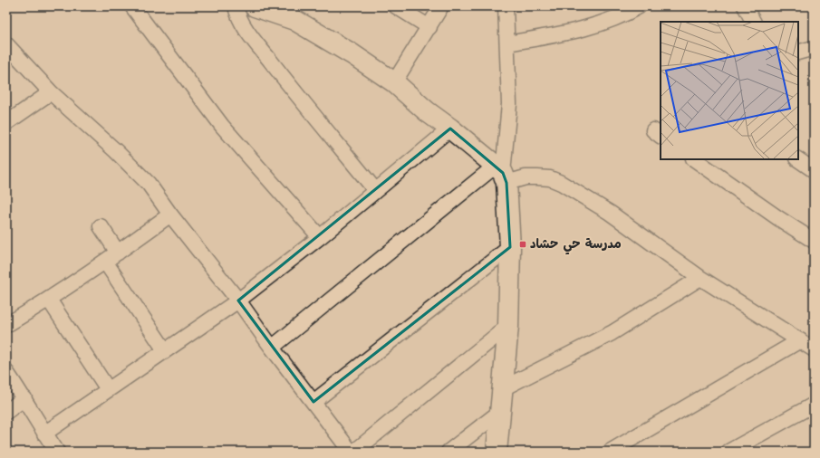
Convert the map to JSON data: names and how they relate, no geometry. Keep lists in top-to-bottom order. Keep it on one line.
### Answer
{"places":{"transit":["مدرسة حي حشاد"]}}
